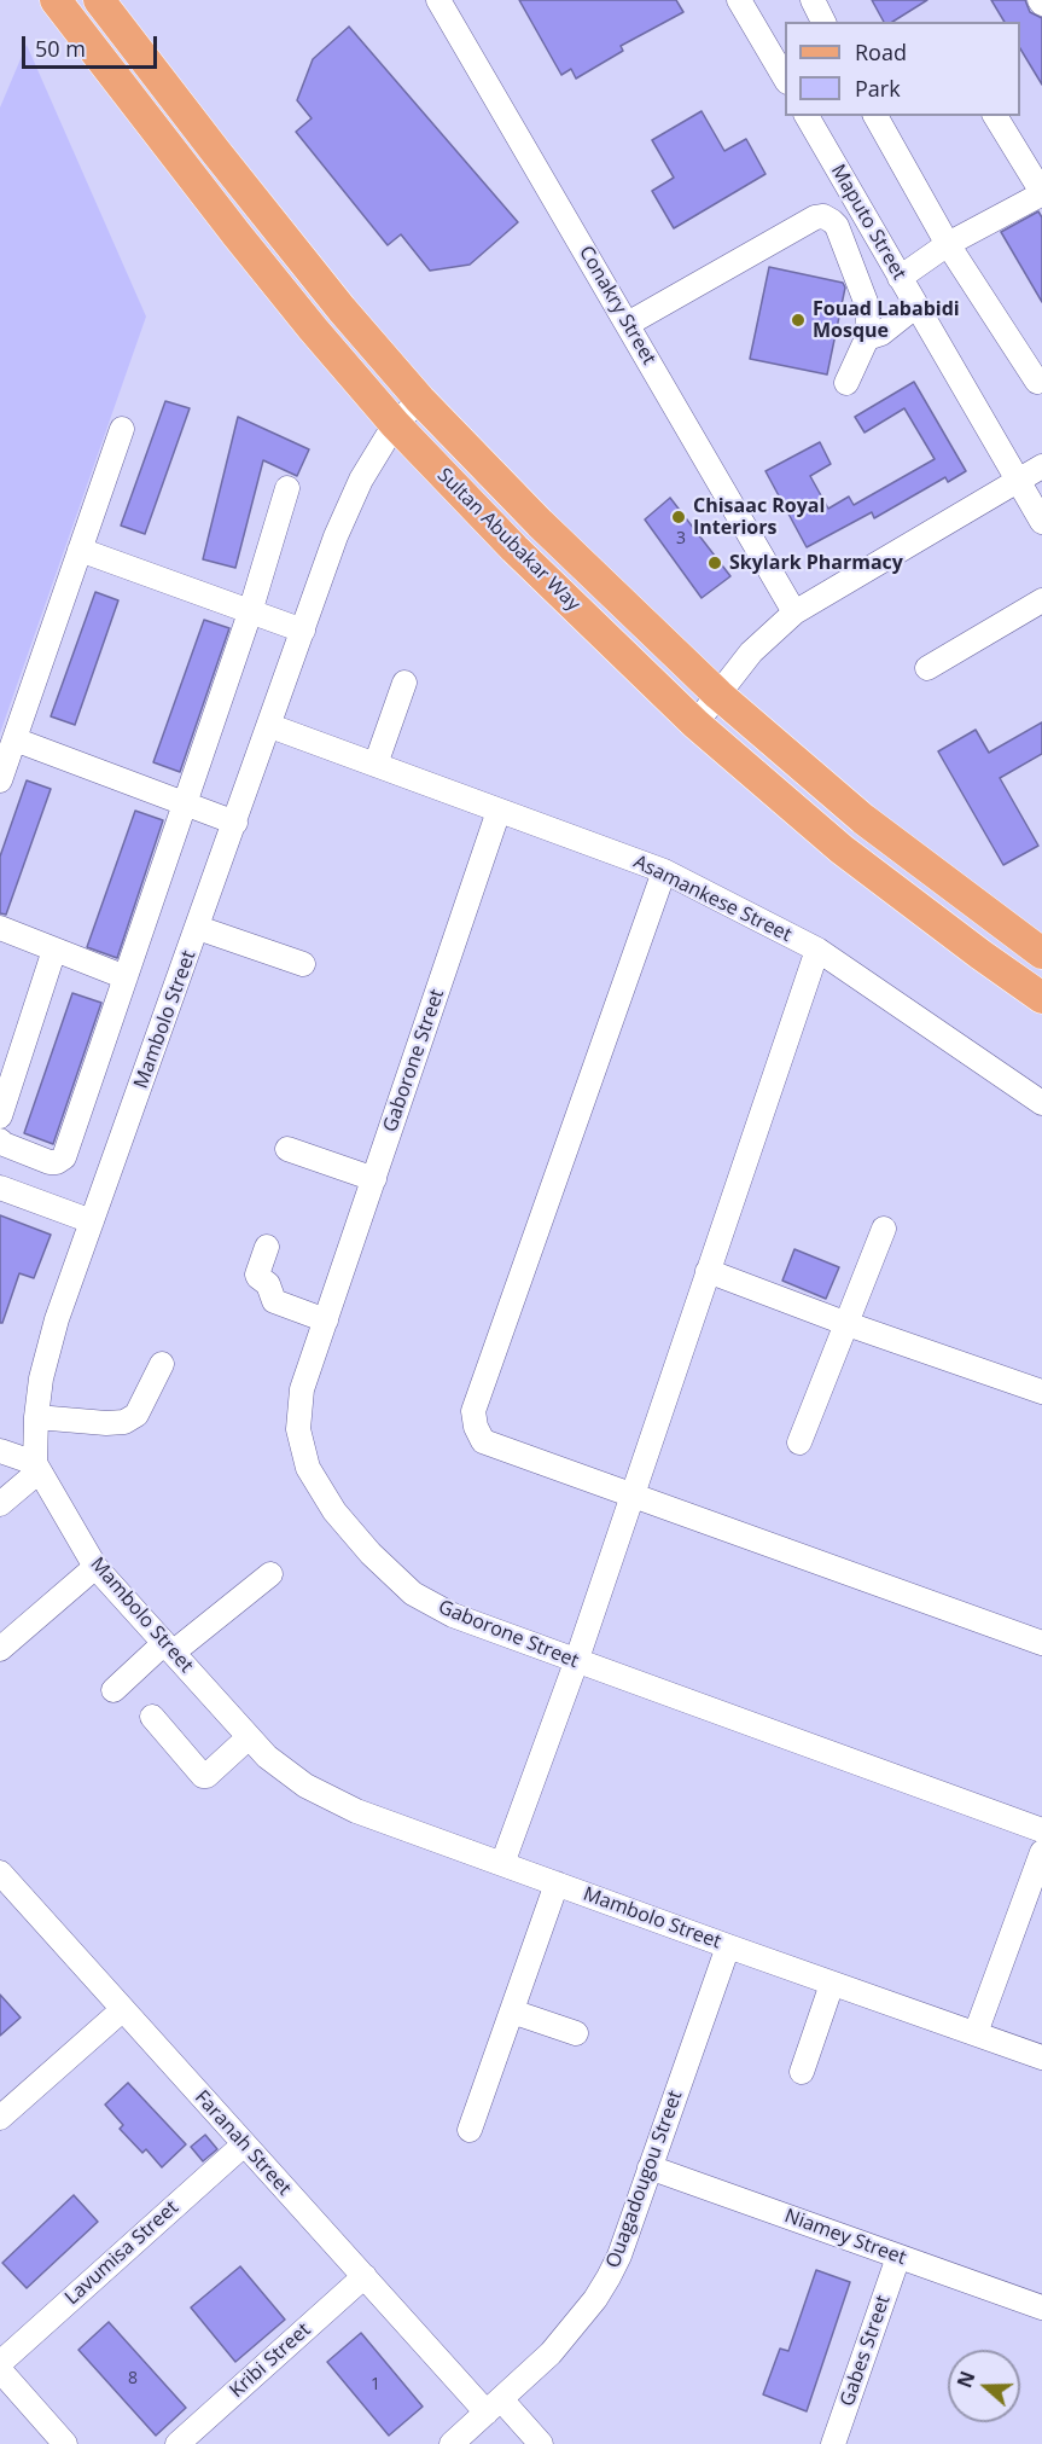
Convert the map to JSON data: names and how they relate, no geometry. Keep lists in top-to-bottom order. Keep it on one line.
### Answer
{"streets":{"main road":["Sultan Abubakar Way"],"street":["Maputo Street","Conakry Street","Asamankese Street","Mambolo Street","Gaborone Street","Faranah Street","Ouagadougou Street","Niamey Street","Lavumisa Street","Gabes Street","Kribi Street"]},"crossings":[["Sultan Abubakar Way","Mambolo Street"],["Asamankese Street","Mambolo Street"],["Asamankese Street","Gaborone Street"],["Mambolo Street","Ouagadougou Street"],["Faranah Street","Ouagadougou Street"],["Faranah Street","Lavumisa Street"],["Faranah Street","Kribi Street"],["Ouagadougou Street","Niamey Street"],["Niamey Street","Gabes Street"]],"places":["Fouad Lababidi Mosque","Chisaac Royal Interiors","Skylark Pharmacy"],"house_numbers":["3","8","1"],"legend":["Road","Park"],"scale_bar":"50 m","north":"left"}
